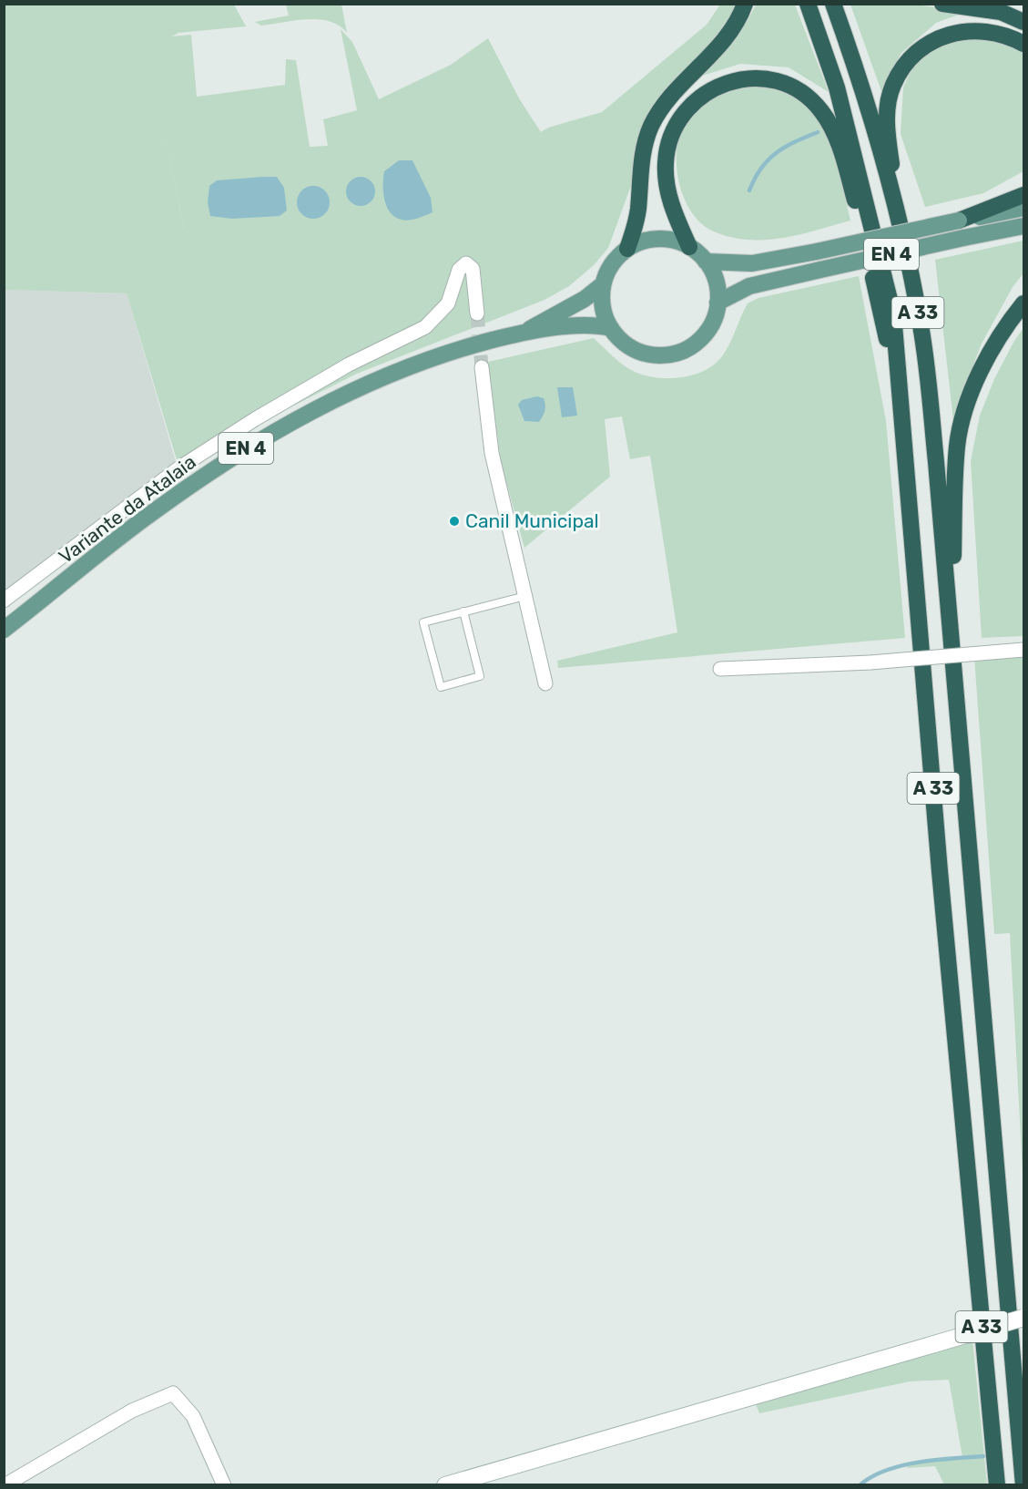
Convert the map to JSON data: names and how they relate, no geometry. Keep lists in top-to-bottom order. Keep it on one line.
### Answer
{"streets":{"highway":["A 33"],"main road":["EN 4","Variante da Atalaia"]},"crossings":[["EN 4","Variante da Atalaia"]],"places":["Canil Municipal"]}
